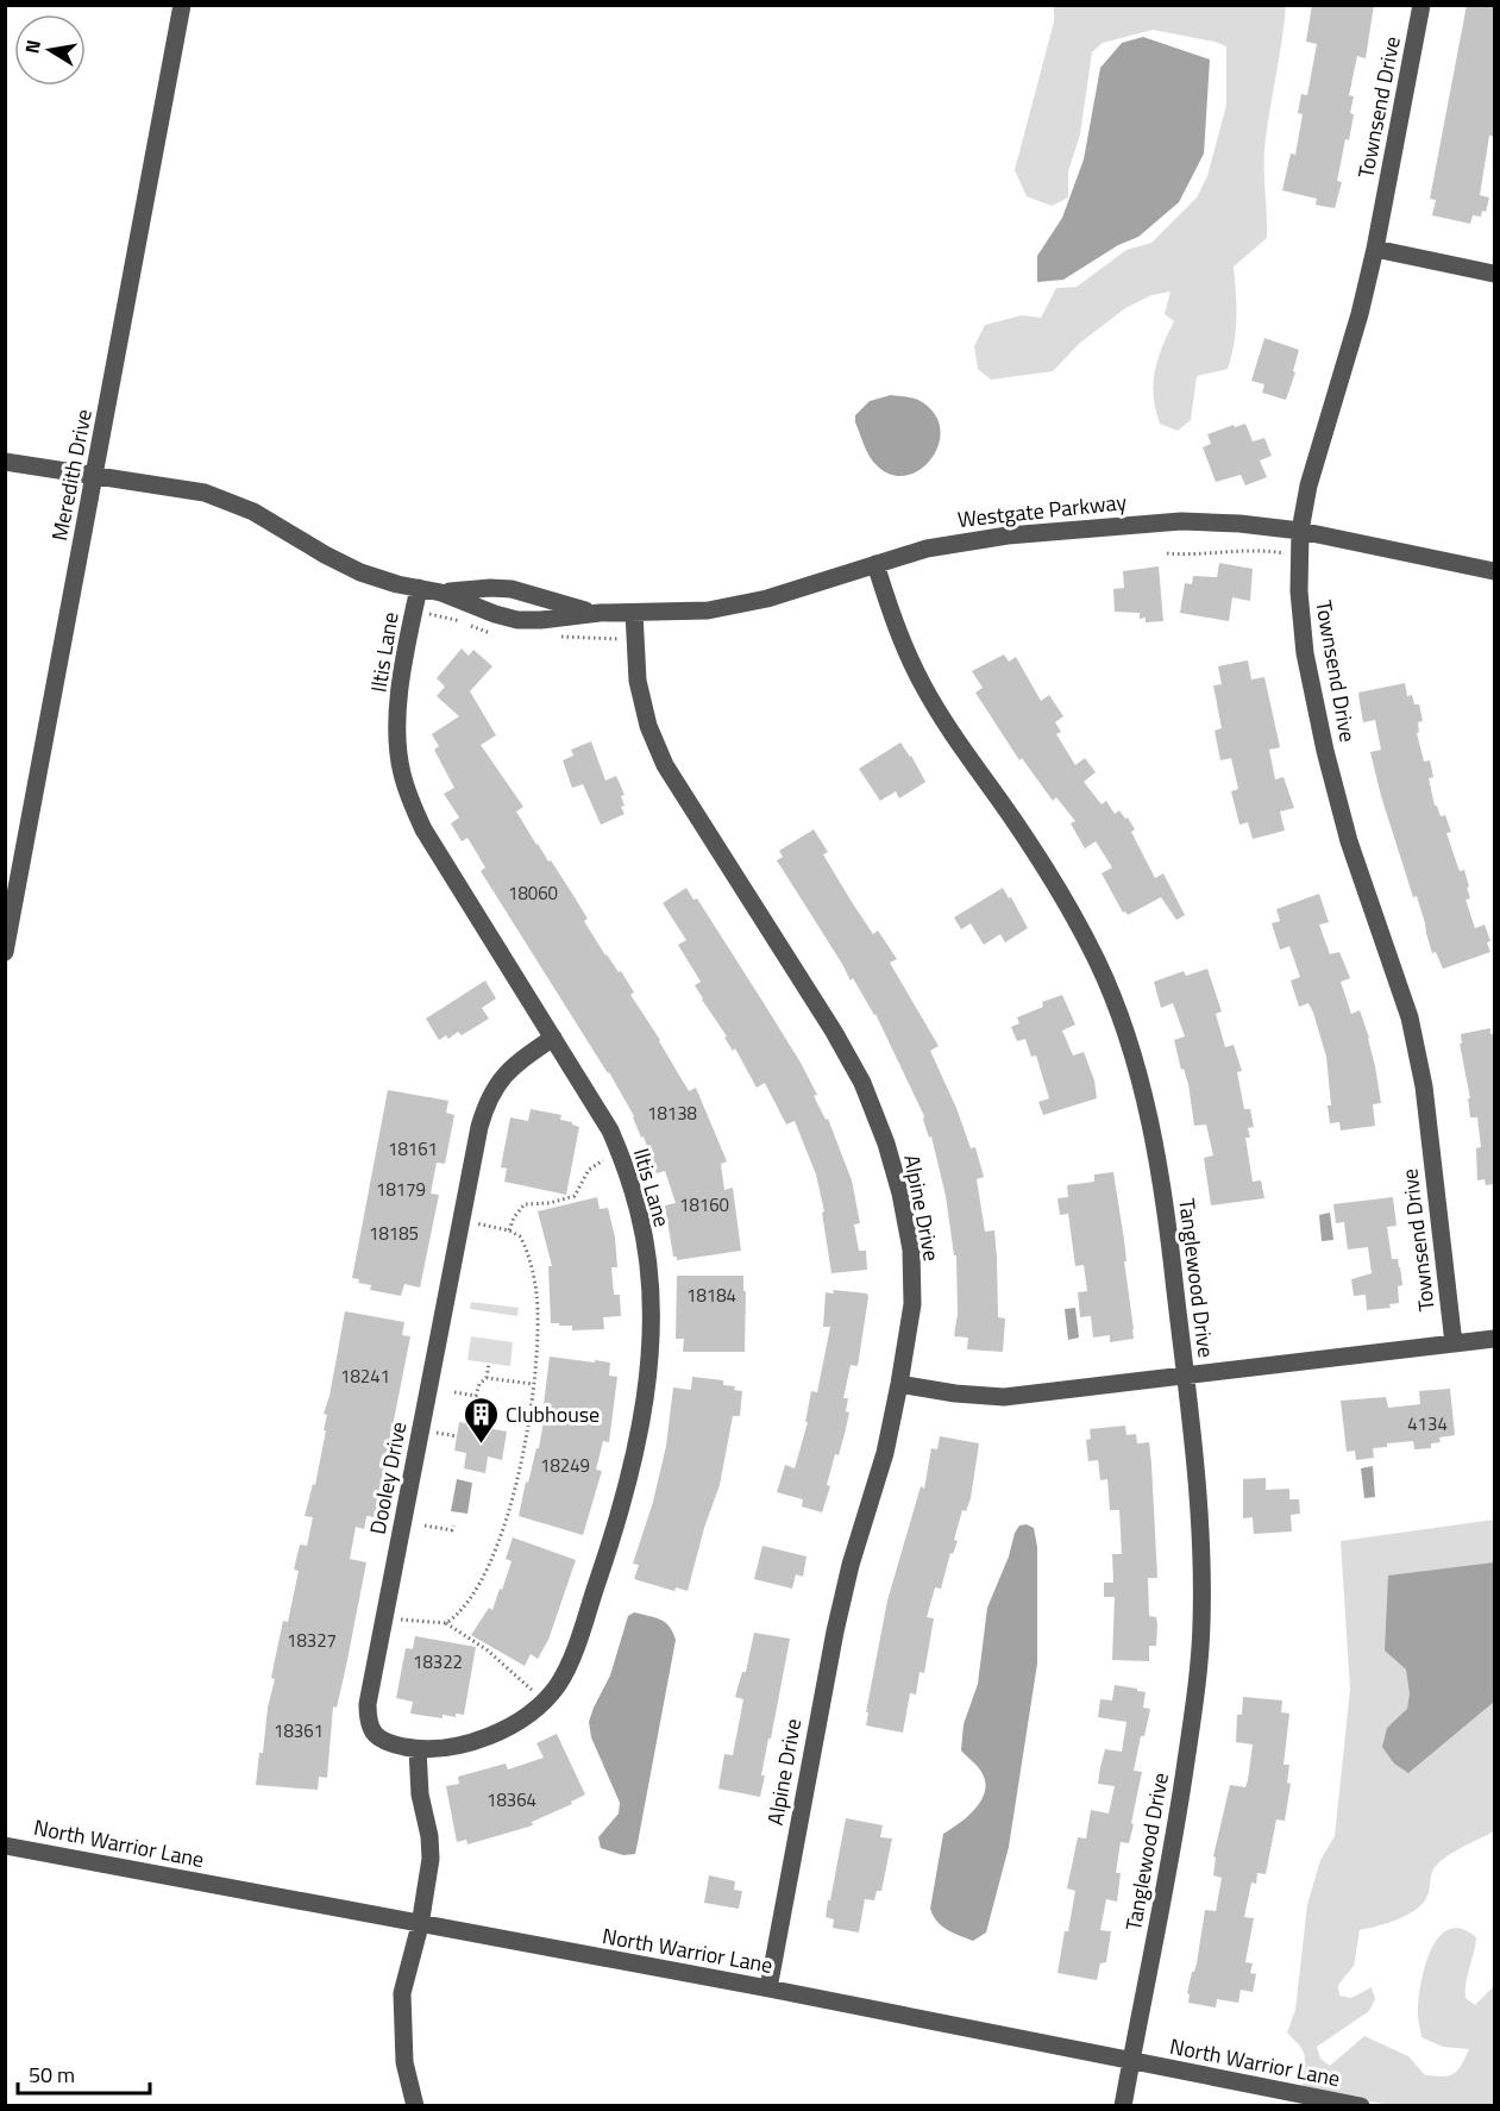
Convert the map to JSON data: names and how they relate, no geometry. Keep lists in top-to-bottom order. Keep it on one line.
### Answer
{"streets":{"street":["Townsend Drive","Meredith Drive","Westgate Parkway","Iltis Lane","Alpine Drive","Tanglewood Drive","Dooley Drive","North Warrior Lane"]},"crossings":[["Townsend Drive","Westgate Parkway"],["Meredith Drive","Westgate Parkway"],["Westgate Parkway","Iltis Lane"],["Westgate Parkway","Alpine Drive"],["Westgate Parkway","Tanglewood Drive"],["Iltis Lane","Dooley Drive"],["Alpine Drive","North Warrior Lane"],["Tanglewood Drive","North Warrior Lane"]],"places":{"building":["Clubhouse"]},"house_numbers":["18060","18138","18161","18179","18160","18185","18184","18241","4134","18249","18327","18322","18361","18364"],"scale_bar":"50 m","north":"left"}
